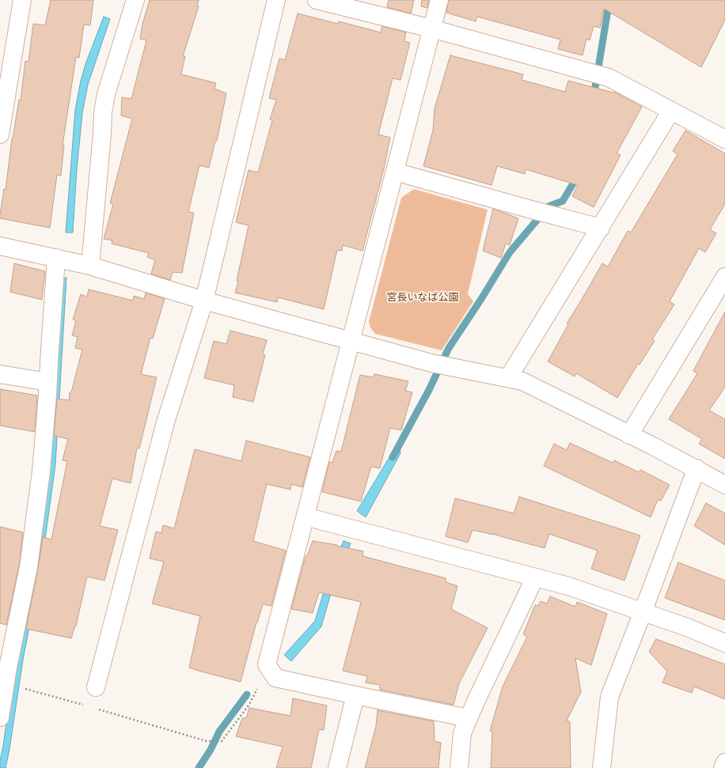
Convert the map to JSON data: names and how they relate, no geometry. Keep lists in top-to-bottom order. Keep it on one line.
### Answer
{"parks":["宮長いなば公園"]}
